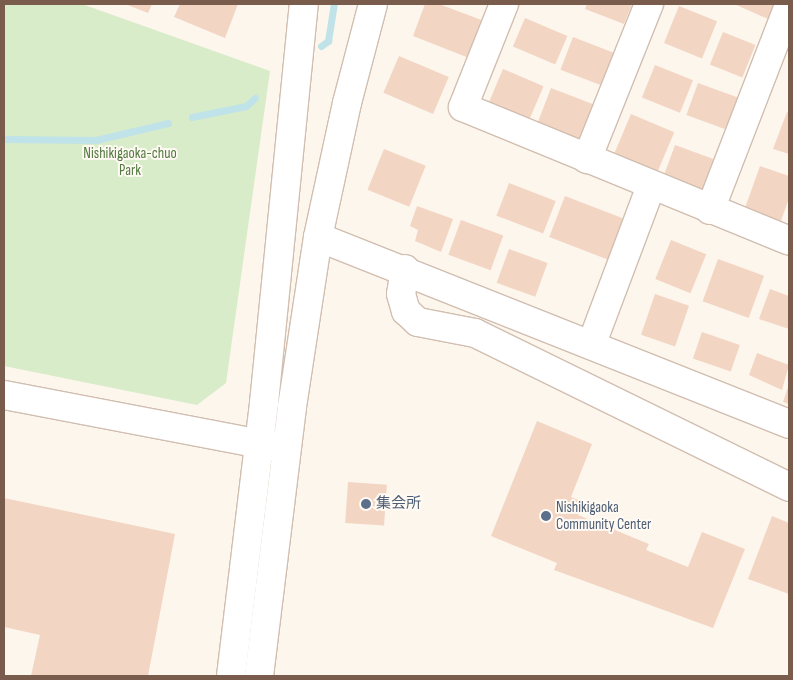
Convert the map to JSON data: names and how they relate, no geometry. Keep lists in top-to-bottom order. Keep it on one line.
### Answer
{"parks":["Nishikigaoka-chuo Park"],"places":["集会所","Nishikigaoka Community Center"]}
